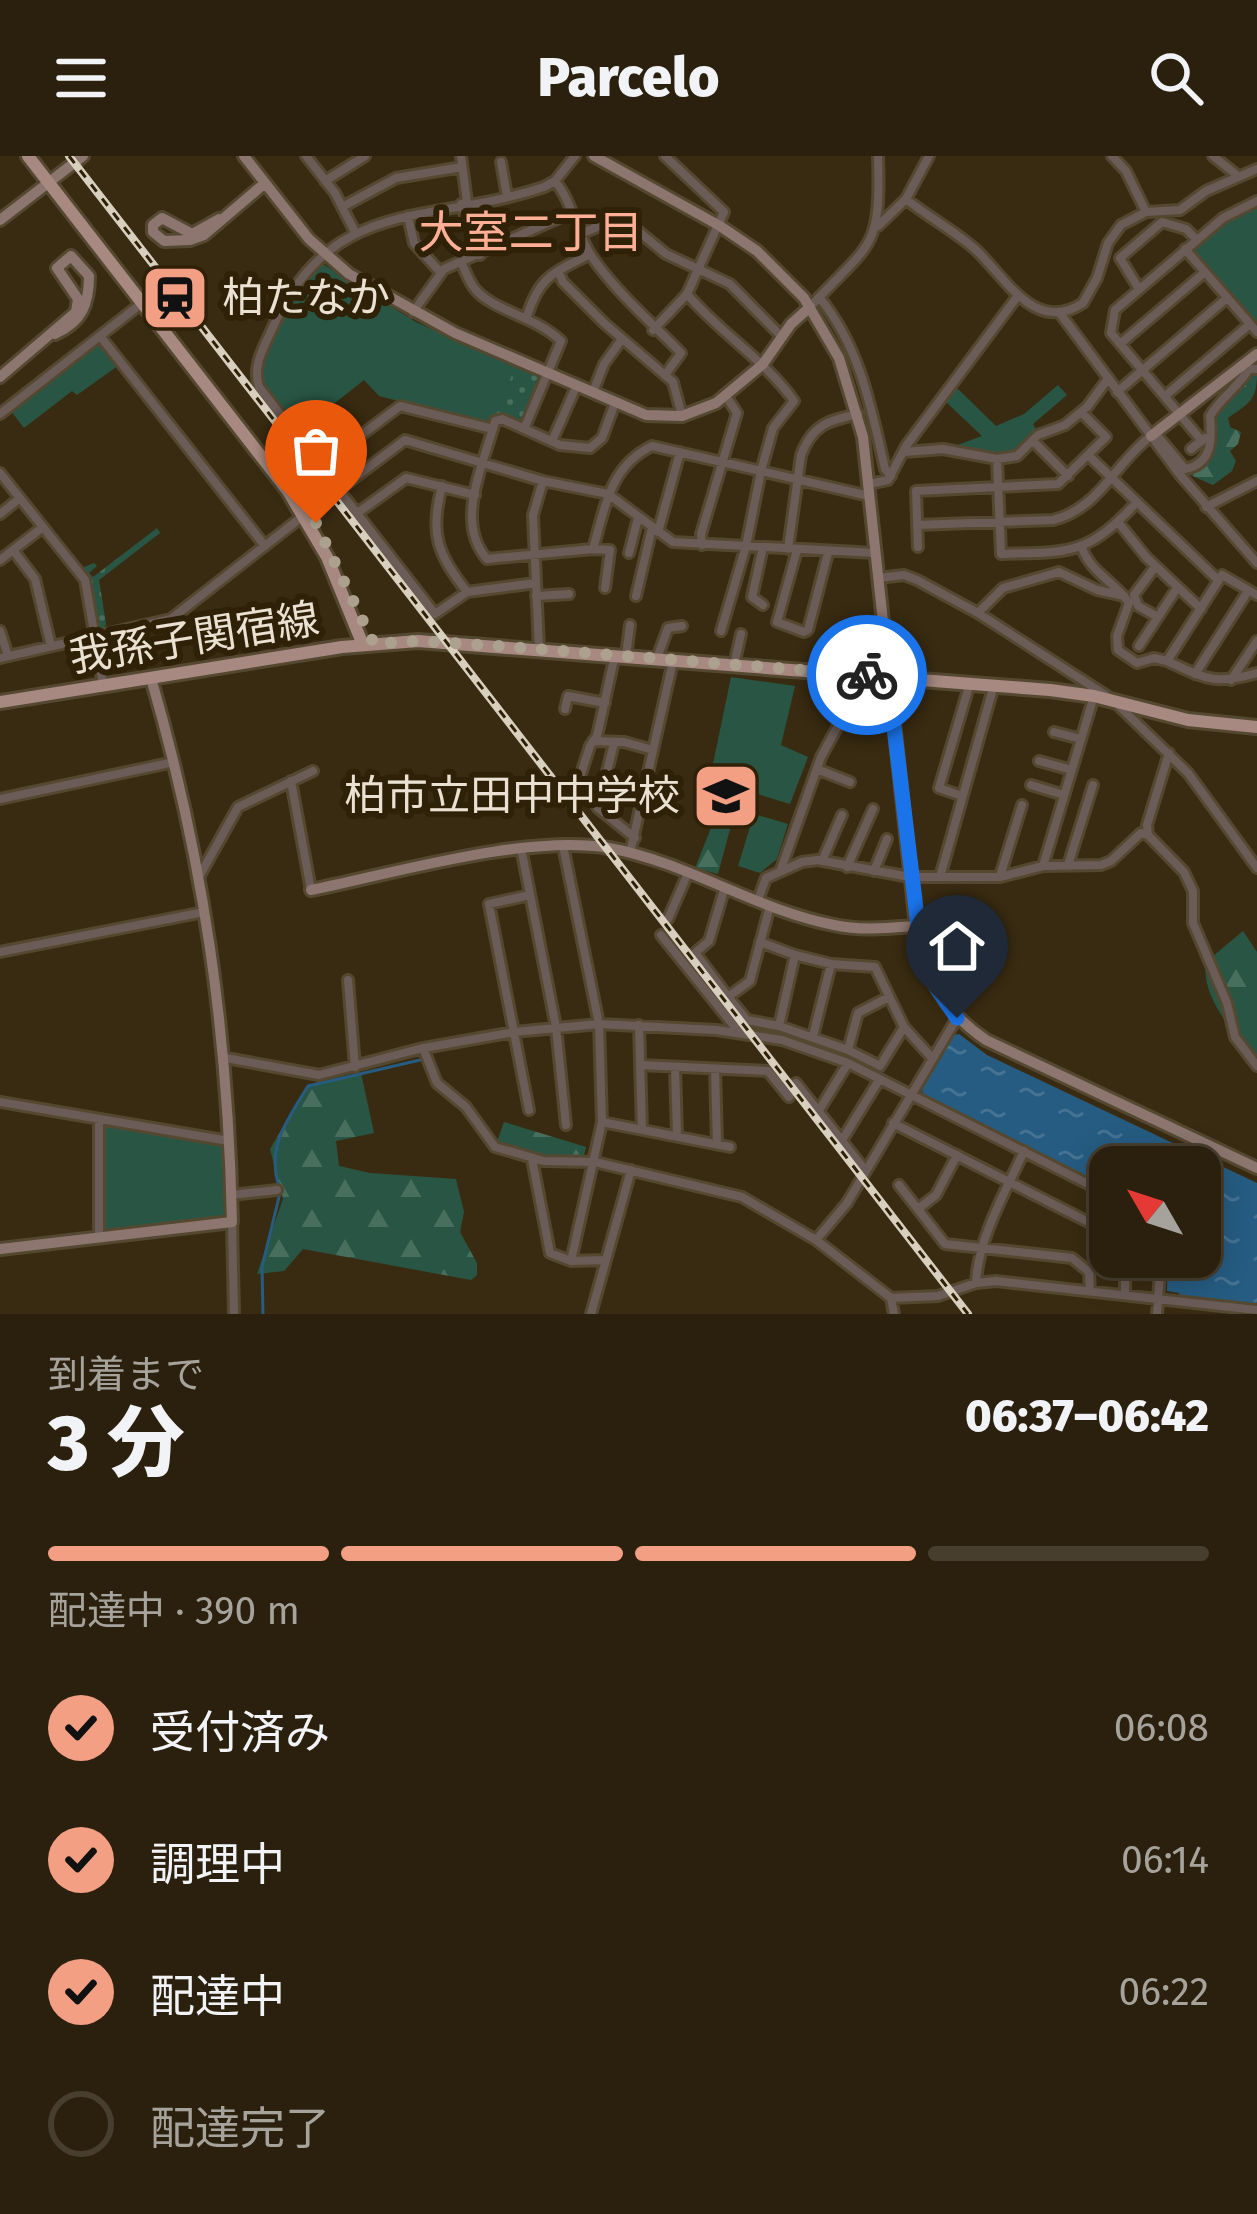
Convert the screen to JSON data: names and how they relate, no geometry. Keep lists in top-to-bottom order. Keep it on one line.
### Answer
{"streets":{"main road":["我孫子関宿線"]},"districts":["大室二丁目"],"places":{"station":["柏たなか"],"school or university":["柏市立田中中学校"]},"north":"top left","page":{"header":"Parcelo","heading":["3 分","到着まで","06:37–06:42"],"bar":"配達中 · 390 m","list":[["受付済み","06:08"],["調理中","06:14"],["配達中","06:22"],"配達完了"]}}
